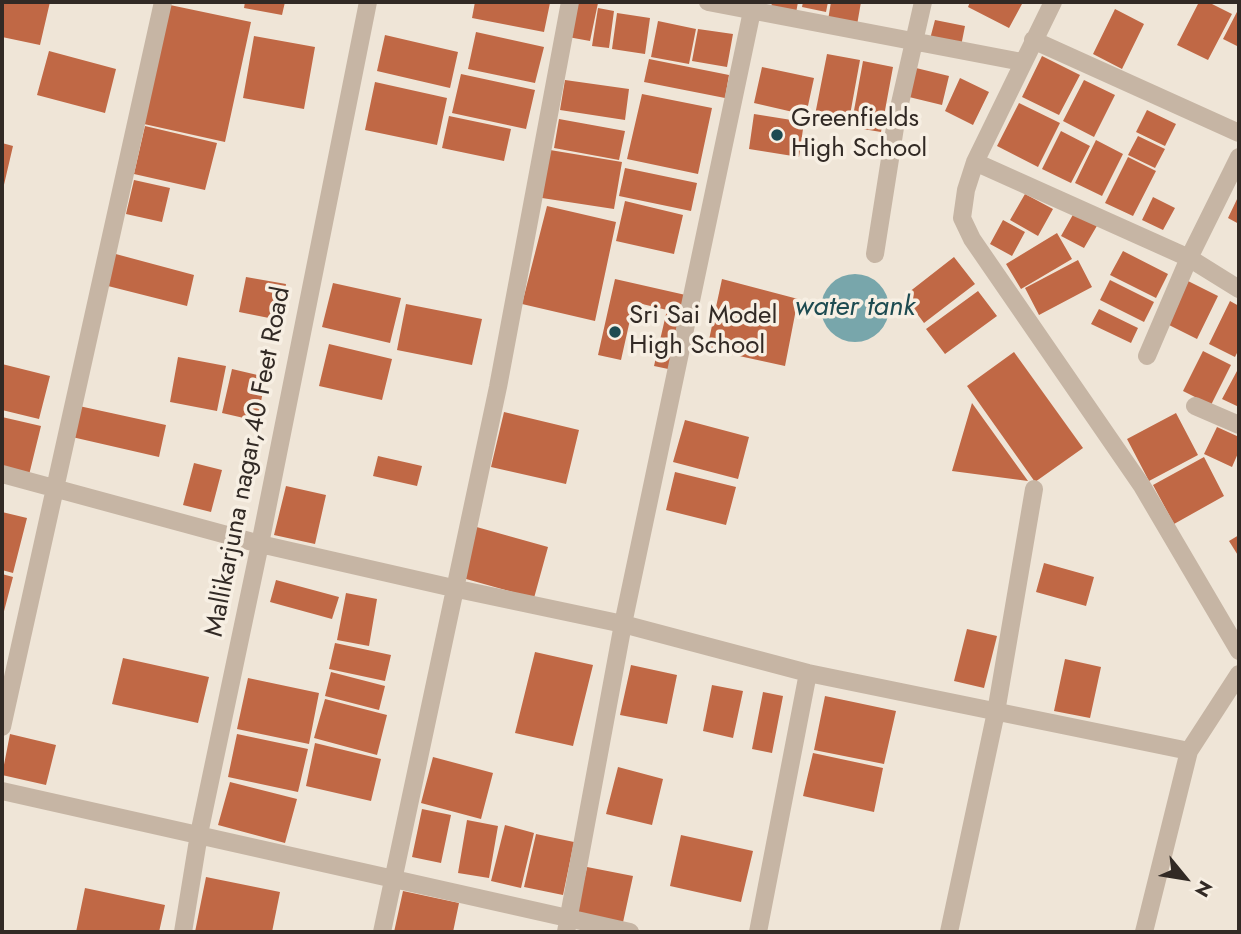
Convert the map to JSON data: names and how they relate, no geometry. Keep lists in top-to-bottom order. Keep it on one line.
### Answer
{"streets":{"street":["Mallikarjuna nagar,40 Feet Road"]},"water":["water tank"],"places":["Greenfields High School","Sri Sai Model High School"],"north":"bottom right"}
